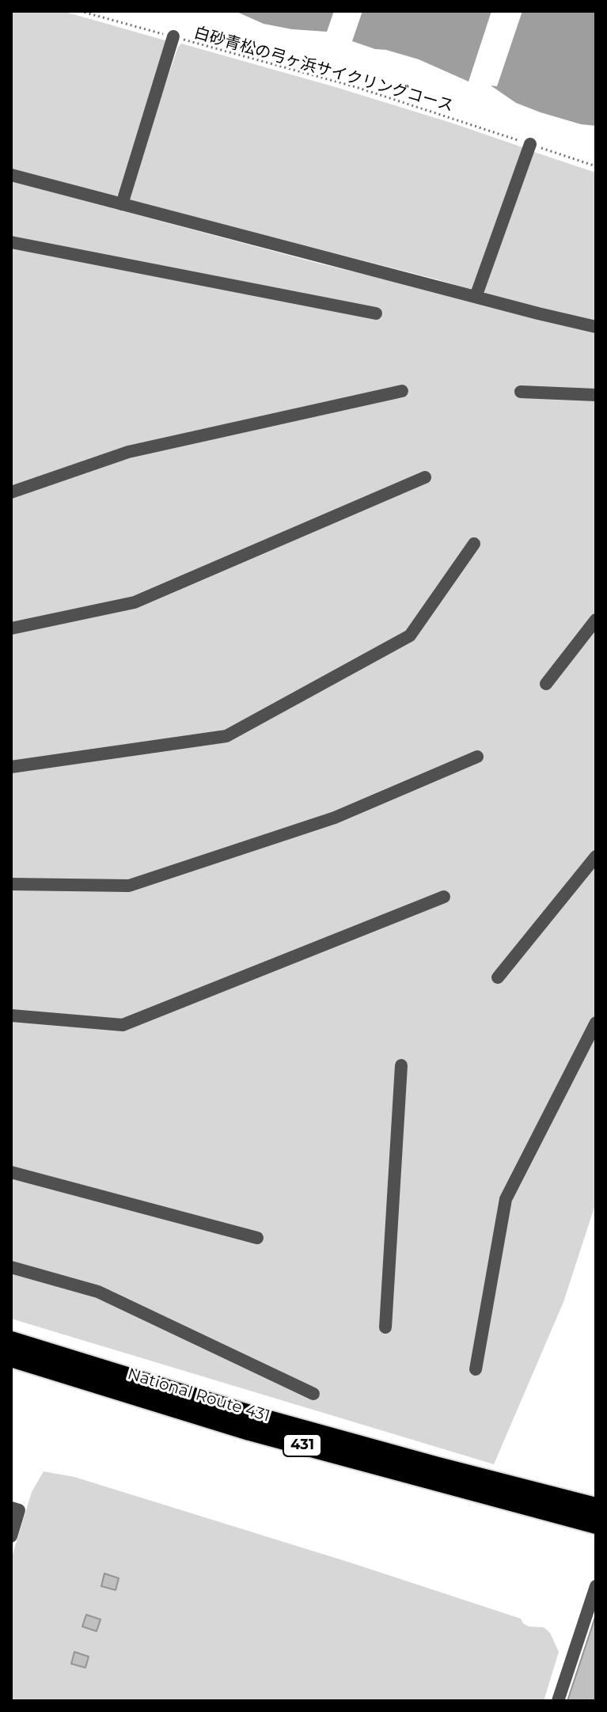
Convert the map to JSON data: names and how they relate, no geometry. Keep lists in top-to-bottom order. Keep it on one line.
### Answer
{"streets":{"highway":["National Route 431","431"],"path":["白砂青松の弓ヶ浜サイクリングコース"]}}
